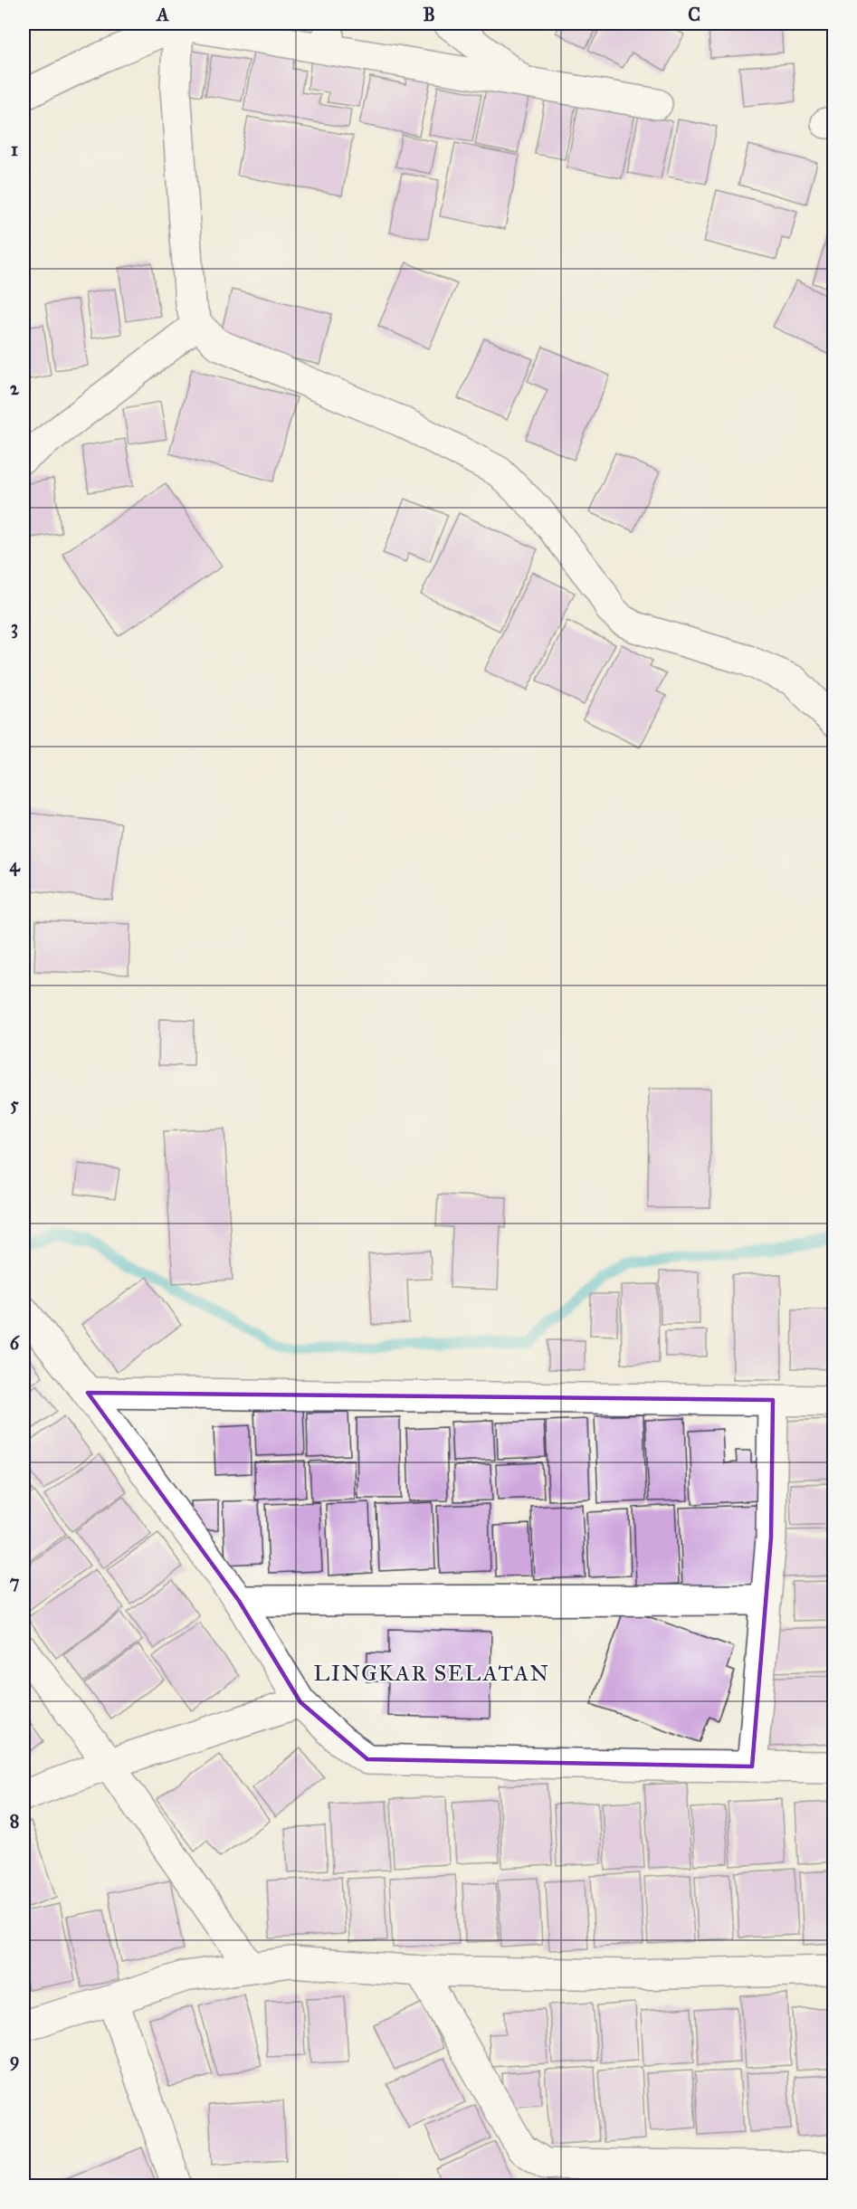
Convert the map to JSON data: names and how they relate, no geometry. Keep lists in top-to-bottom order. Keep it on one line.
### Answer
{"districts":["LINGKAR SELATAN"],"grid":{"columns":["A","B","C"],"rows":["1","2","3","4","5","6","7","8","9"]}}
